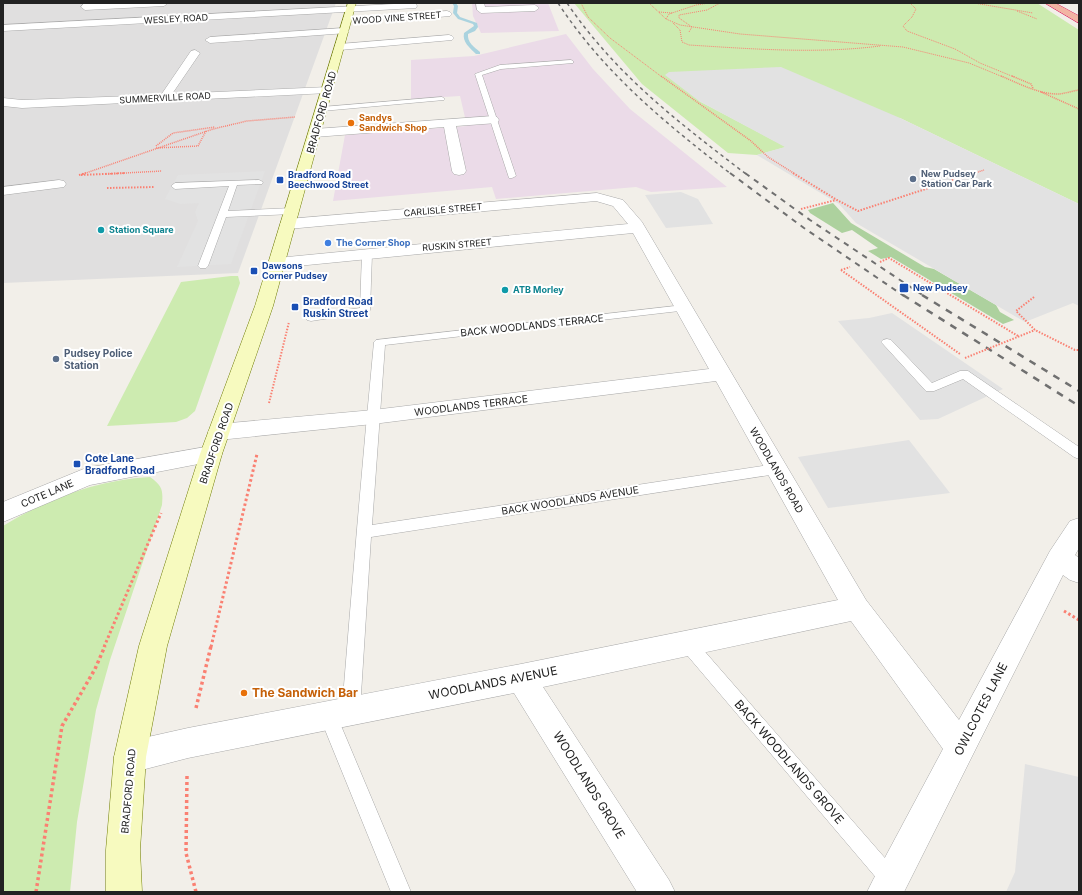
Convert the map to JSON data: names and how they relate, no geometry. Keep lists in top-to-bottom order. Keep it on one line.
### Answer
{"streets":{"main road":["BRADFORD ROAD"],"street":["WOOD VINE STREET","WESLEY ROAD","SUMMERVILLE ROAD","CARLISLE STREET","RUSKIN STREET","WOODLANDS TERRACE","WOODLANDS ROAD","COTE LANE","WOODLANDS AVENUE","OWLCOTES LANE","WOODLANDS GROVE"],"lane":["BACK WOODLANDS TERRACE","BACK WOODLANDS AVENUE","BACK WOODLANDS GROVE"]},"crossings":[["WESLEY ROAD","BRADFORD ROAD"],["SUMMERVILLE ROAD","BRADFORD ROAD"],["BRADFORD ROAD","CARLISLE STREET"],["BRADFORD ROAD","RUSKIN STREET"],["BRADFORD ROAD","WOODLANDS TERRACE"],["BRADFORD ROAD","COTE LANE"],["BRADFORD ROAD","WOODLANDS AVENUE"],["CARLISLE STREET","WOODLANDS ROAD"],["RUSKIN STREET","WOODLANDS ROAD"],["BACK WOODLANDS TERRACE","WOODLANDS TERRACE"],["BACK WOODLANDS TERRACE","WOODLANDS ROAD"],["WOODLANDS TERRACE","WOODLANDS ROAD"],["WOODLANDS ROAD","BACK WOODLANDS AVENUE"],["WOODLANDS ROAD","WOODLANDS AVENUE"],["WOODLANDS ROAD","OWLCOTES LANE"],["WOODLANDS AVENUE","BACK WOODLANDS GROVE"],["WOODLANDS AVENUE","WOODLANDS GROVE"],["OWLCOTES LANE","BACK WOODLANDS GROVE"]],"places":{"other":["Sandys Sandwich Shop","New Pudsey Station Car Park","Station Square","The Corner Shop","ATB Morley","Pudsey Police Station","The Sandwich Bar"],"transit":["Bradford Road Beechwood Street","Dawsons Corner Pudsey","New Pudsey","Bradford Road Ruskin Street","Cote Lane Bradford Road"]}}
